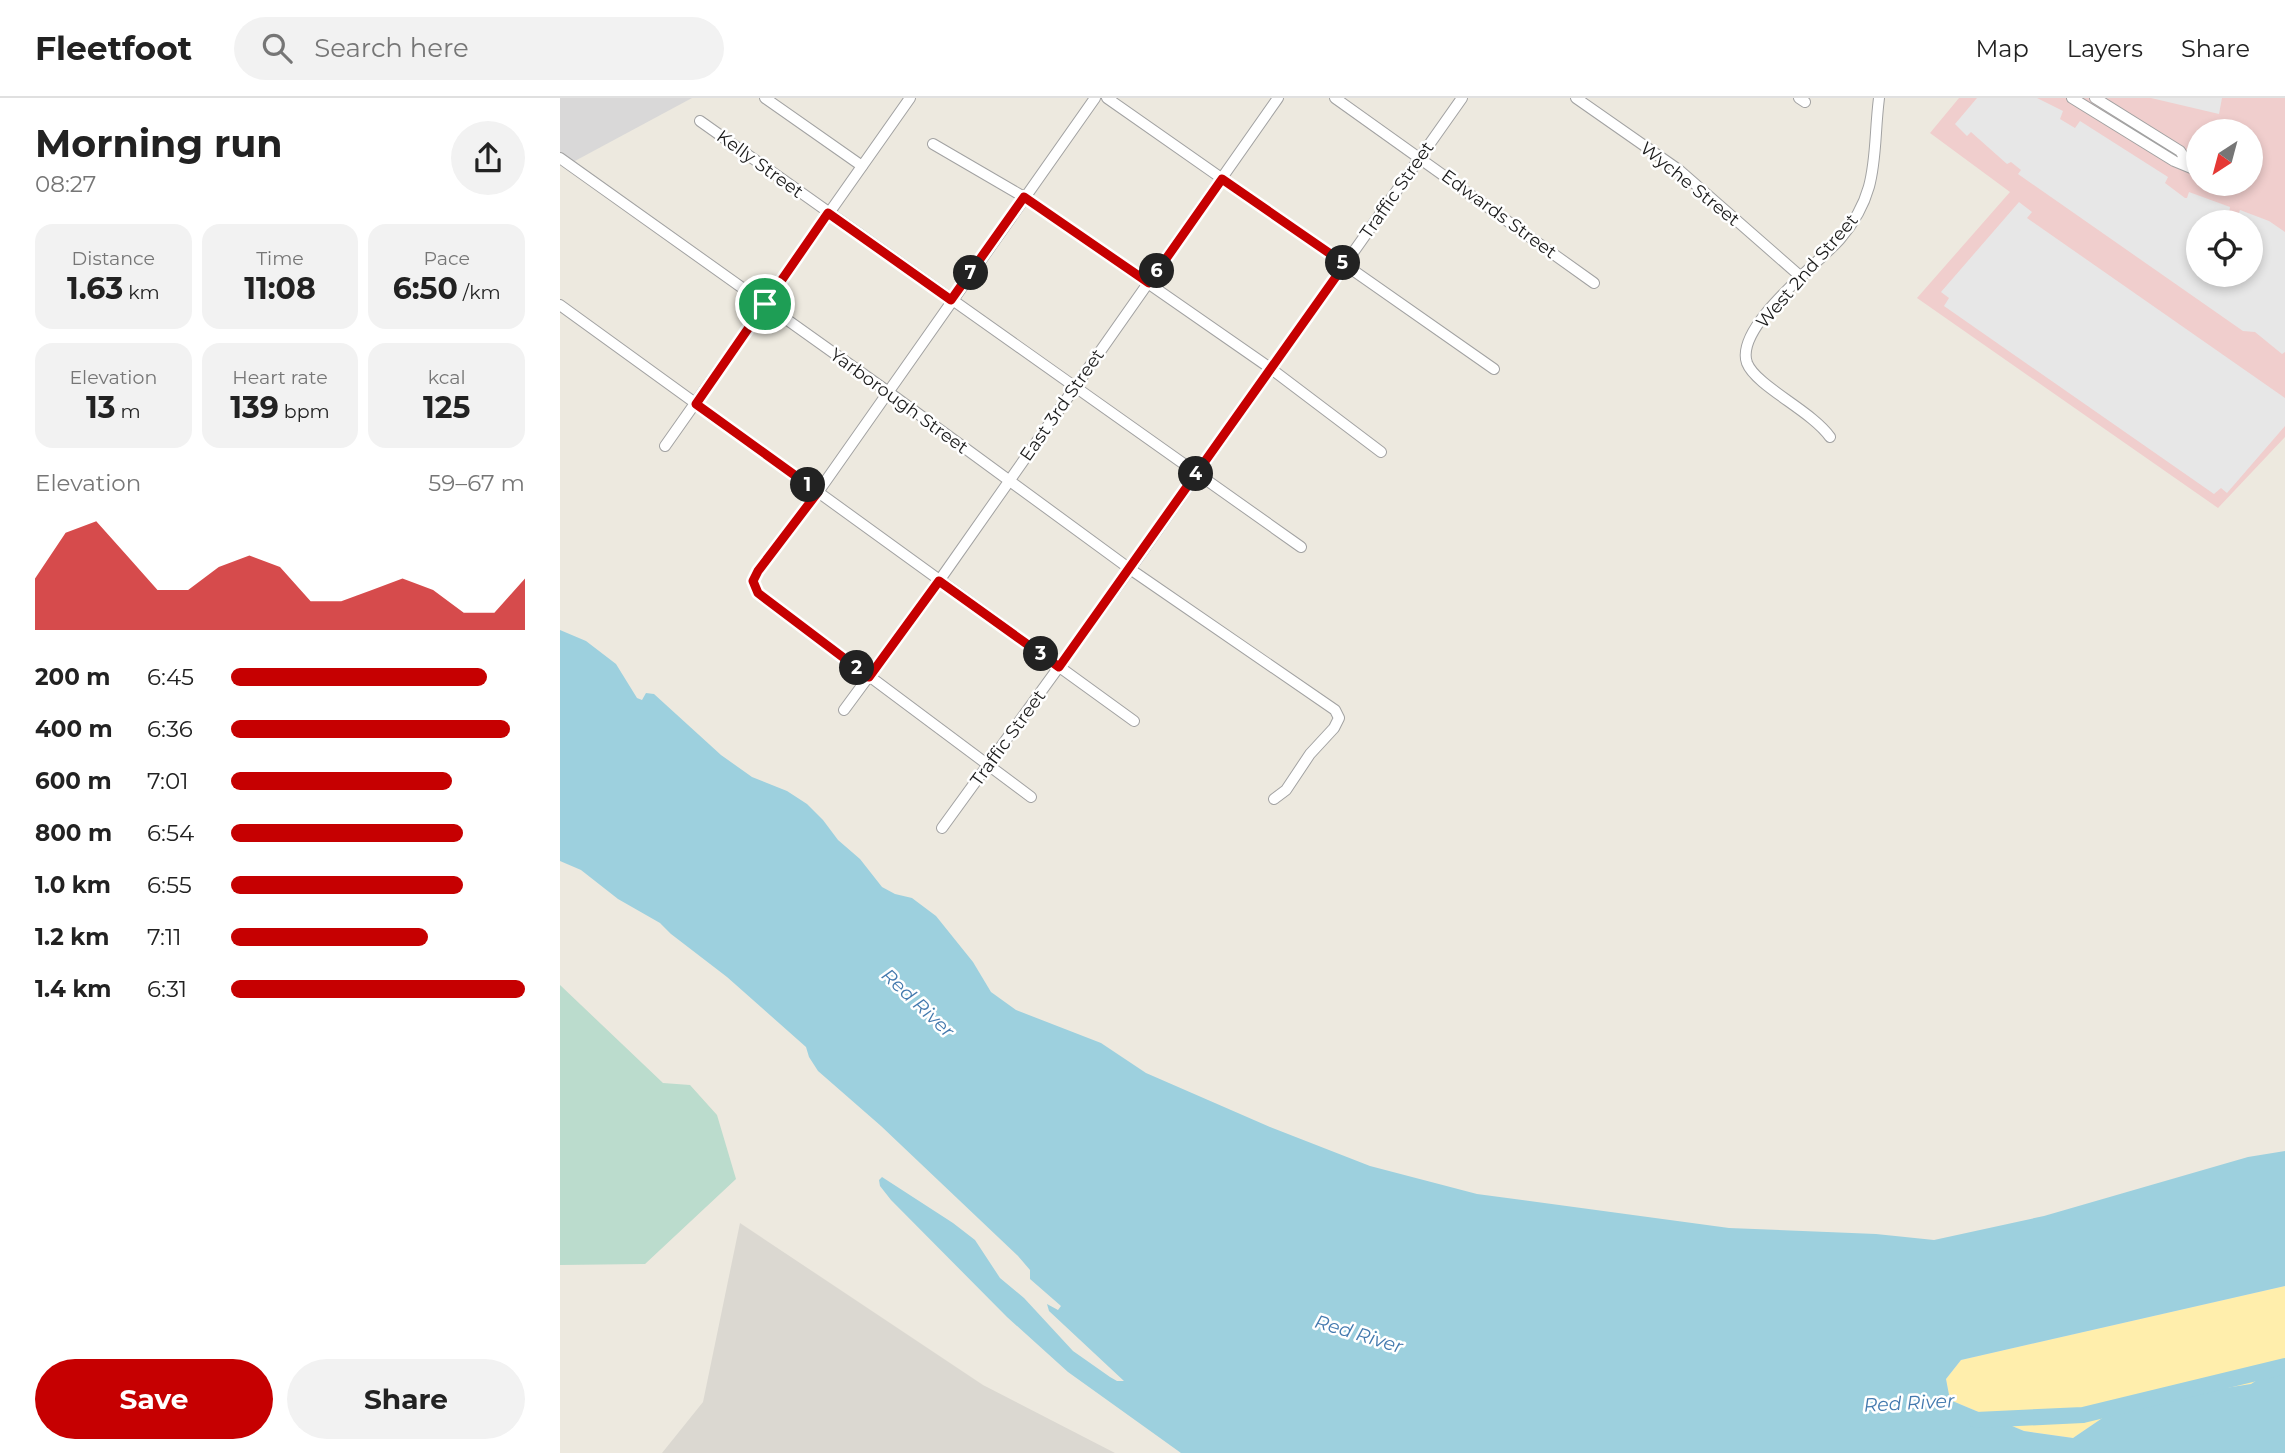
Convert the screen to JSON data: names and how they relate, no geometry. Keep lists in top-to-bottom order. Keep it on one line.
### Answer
{"streets":{"street":["Kelly Street","Wyche Street","Traffic Street","Edwards Street","West 2nd Street","Yarborough Street","East 3rd Street"]},"crossings":[["Kelly Street","Traffic Street"],["Kelly Street","East 3rd Street"],["Wyche Street","West 2nd Street"],["Traffic Street","Edwards Street"],["Traffic Street","Yarborough Street"],["Yarborough Street","East 3rd Street"]],"water":["Red River"],"north":"bottom left","page":{"header":"Fleetfoot","search":"Search here","nav":["Map","Layers","Share"],"heading":["Morning run","08:27"],"stats":[["Distance","1.63 km"],["Time","11:08"],["Pace","6:50 /km"],["Elevation","13 m"],["Heart rate","139 bpm"],["kcal","125"]],"pins":["5","6","7","4","1","3","2"],"chart":["Elevation","59–67 m"],"list":[{"name":"200 m","note":"6:45"},{"name":"400 m","note":"6:36"},{"name":"600 m","note":"7:01"},{"name":"800 m","note":"6:54"},{"name":"1.0 km","note":"6:55"},{"name":"1.2 km","note":"7:11"},{"name":"1.4 km","note":"6:31"}],"buttons":["Save","Share"]}}
